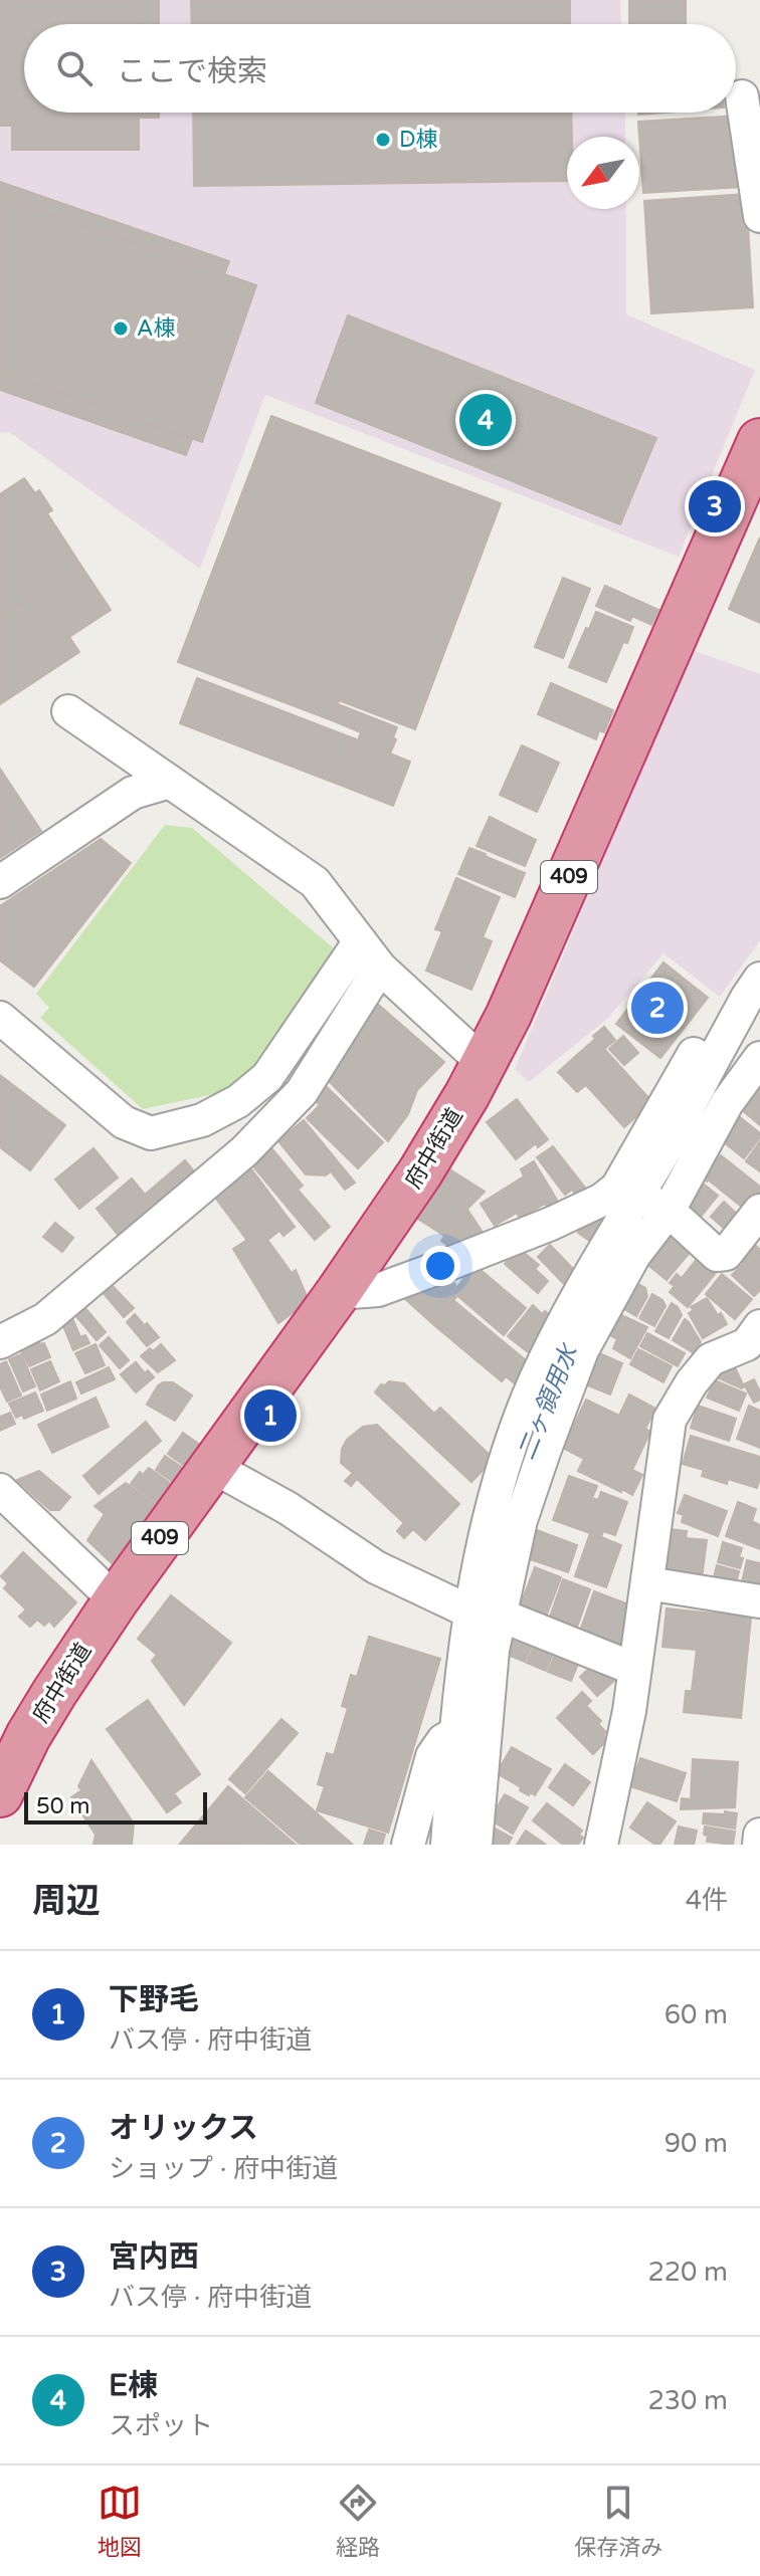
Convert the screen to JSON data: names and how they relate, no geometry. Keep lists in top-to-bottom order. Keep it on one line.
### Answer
{"streets":{"highway":["409","府中街道"]},"water":["二ヶ領用水"],"places":["D棟","A棟"],"scale_bar":"50 m","north":"bottom left","page":{"search":"ここで検索","pins":["4","3","2","1"],"scale":"50 m","heading":["周辺","4件"],"list":[{"mark":"1","name":"下野毛","note":"バス停 · 府中街道","value":"60 m"},{"mark":"2","name":"オリックス","note":"ショップ · 府中街道","value":"90 m"},{"mark":"3","name":"宮内西","note":"バス停 · 府中街道","value":"220 m"},{"mark":"4","name":"E棟","note":"スポット","value":"230 m"}],"nav":["地図","経路","保存済み"]}}
